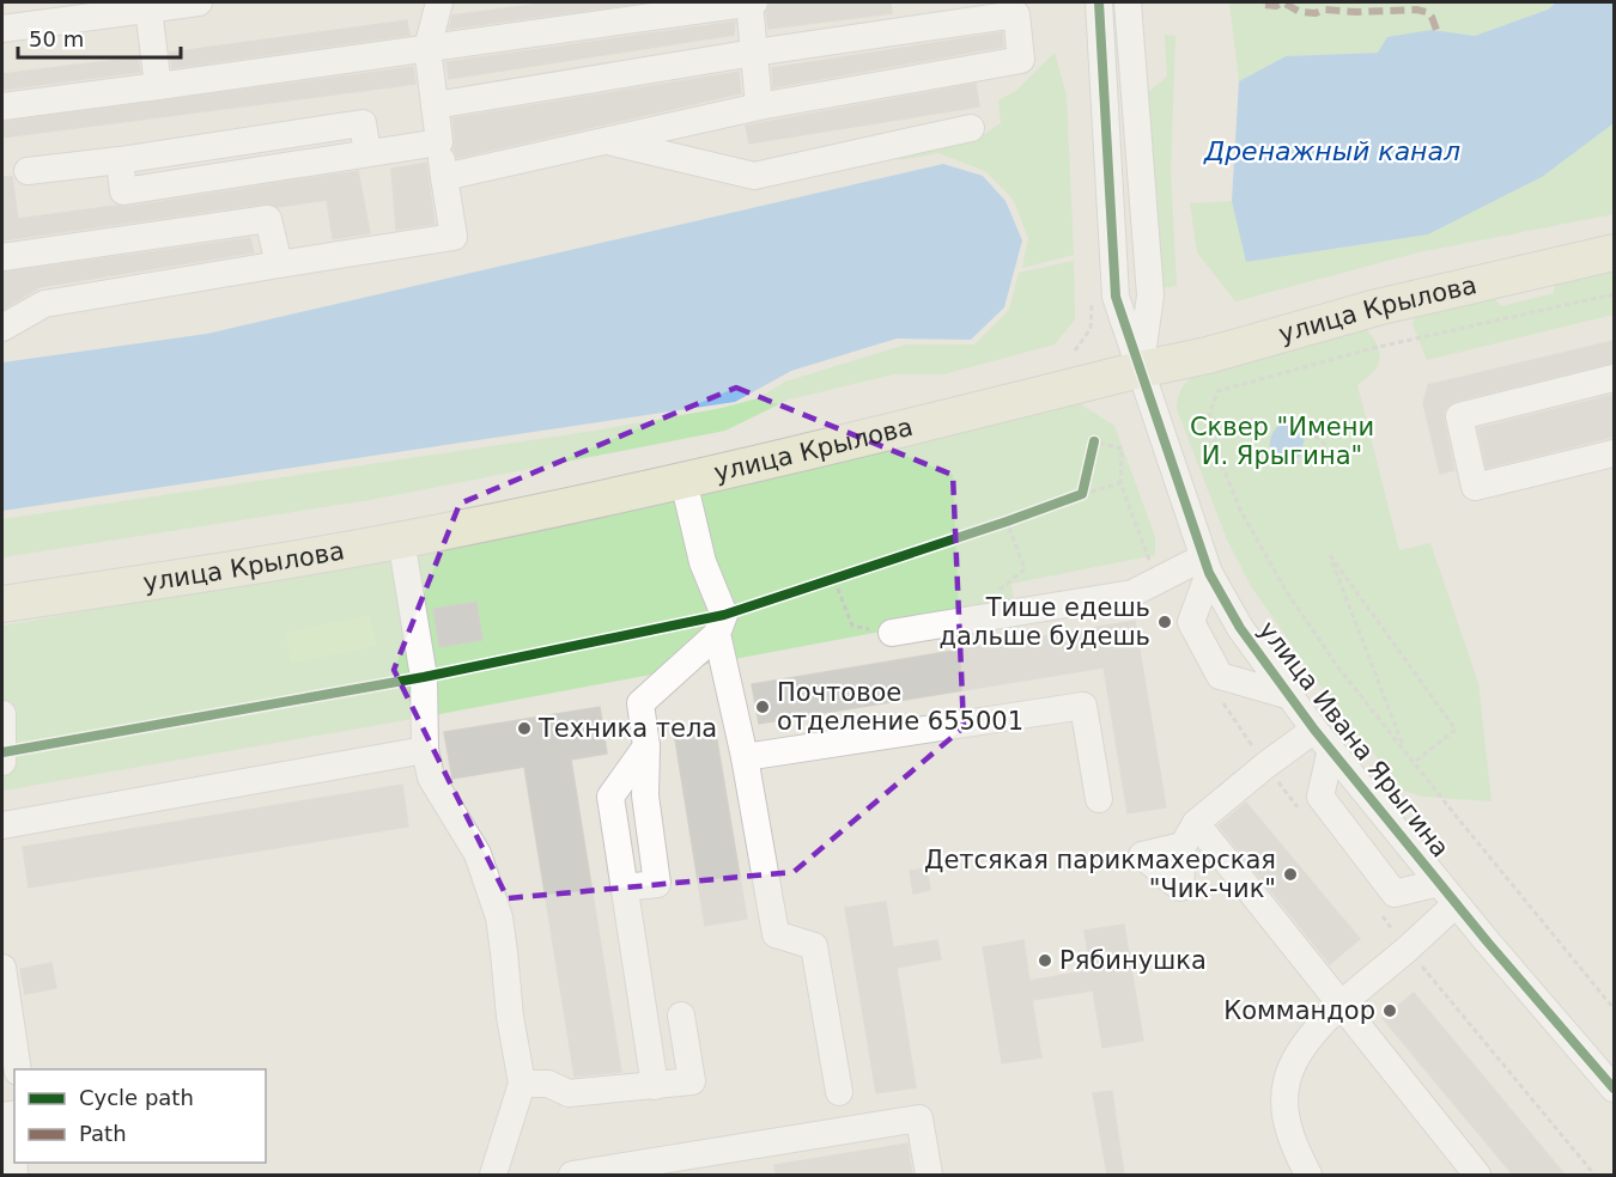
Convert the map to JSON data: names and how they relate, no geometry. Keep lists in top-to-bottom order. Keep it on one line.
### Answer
{"streets":{"main road":["улица Крылова"],"street":["улица Ивана Ярыгина"]},"crossings":[["улица Крылова","улица Ивана Ярыгина"]],"water":["Дренажный канал"],"parks":["Сквер \"Имени И. Ярыгина\""],"places":["Тише едешь дальше будешь","Почтовое отделение 655001","Техника тела","Детсякая парикмахерская \"Чик-чик\"","Рябинушка","Коммандор"],"legend":["Cycle path","Path"],"scale_bar":"50 m"}
